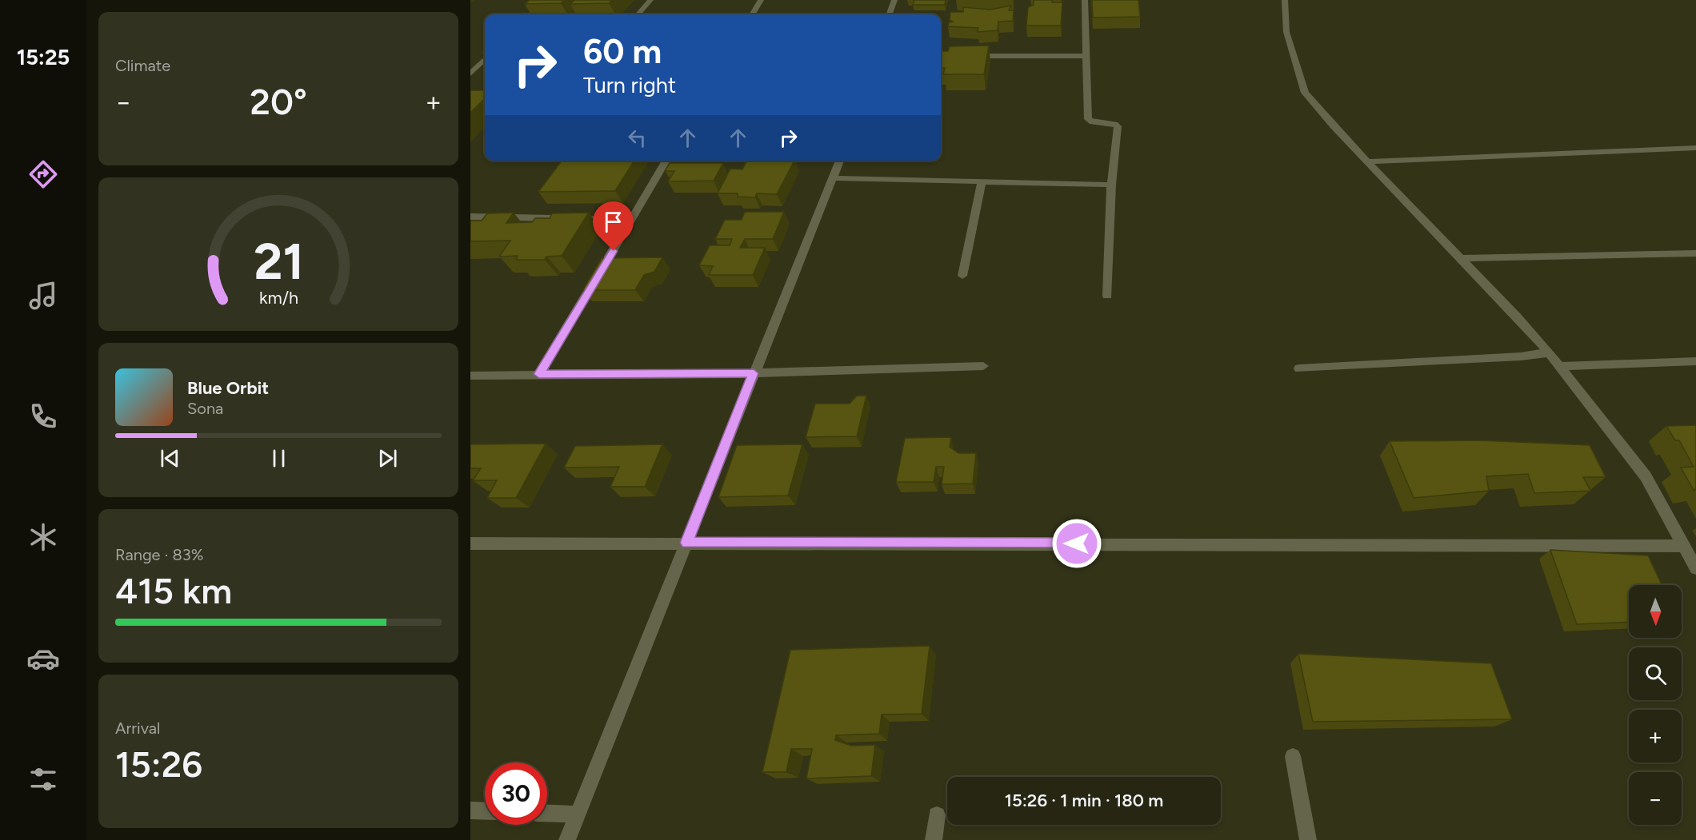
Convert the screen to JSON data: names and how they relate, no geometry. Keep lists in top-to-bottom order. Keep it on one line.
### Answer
{"north":"bottom","page":{"tabs":"15:25","tile":["Climate",["Range · 83%","415 km"],["Arrival","15:26"]],"turn":["60 m","Turn right"],"heat":["−","20°","+"],"song":["Blue Orbit","Sona"],"map_buttons":["+","−"],"limit":"30","trip":"15:26 · 1 min · 180 m","gauge":["21","km/h"]}}
